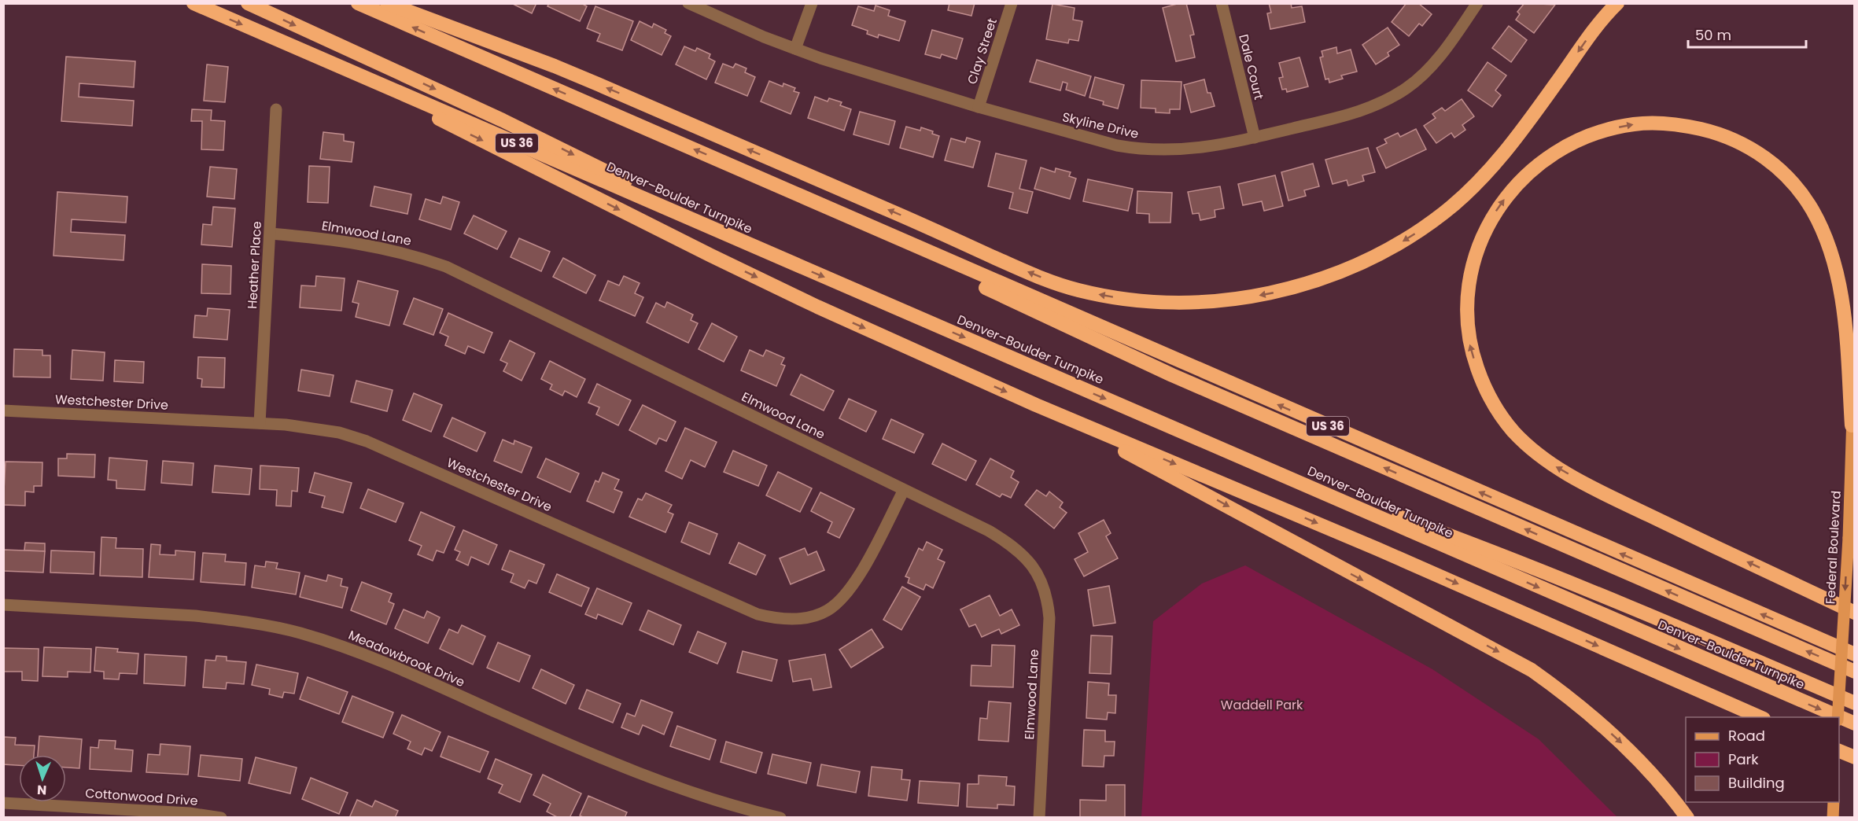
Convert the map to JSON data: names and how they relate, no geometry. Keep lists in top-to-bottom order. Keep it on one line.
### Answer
{"streets":{"highway":["US 36","Denver–Boulder Turnpike"],"main road":["Federal Boulevard"],"street":["Clay Street","Dale Court","Skyline Drive","Elmwood Lane","Heather Place","Westchester Drive","Meadowbrook Drive","Cottonwood Drive"]},"crossings":[["Clay Street","Skyline Drive"],["Dale Court","Skyline Drive"],["Elmwood Lane","Heather Place"],["Elmwood Lane","Westchester Drive"],["Heather Place","Westchester Drive"]],"one_way":["Federal Boulevard"],"parks":["Waddell Park"],"legend":["Road","Park","Building"],"scale_bar":"50 m","north":"bottom"}
